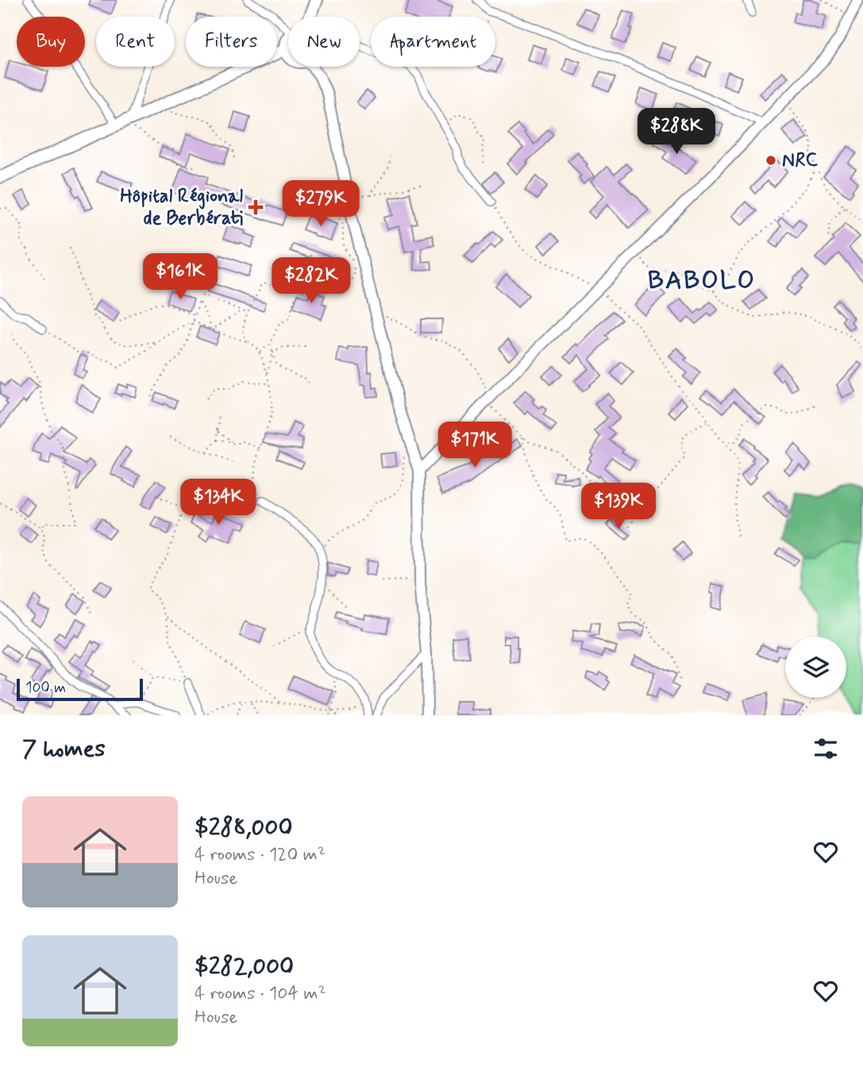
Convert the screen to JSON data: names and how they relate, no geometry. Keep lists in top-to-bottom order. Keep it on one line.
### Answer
{"districts":["BABOLO"],"places":{"other":["NRC"],"health":["Hôpital Régional de Berbérati"]},"scale_bar":"100 m","page":{"chip":["Buy","Rent","Filters","New","Apartment"],"price":["$288K","$279K","$161K","$282K","$171K","$134K","$139K"],"scale":"100 m","heading":"7 homes","list":[{"name":"$288,000","note":"4 rooms · 120 m² · House"},{"name":"$282,000","note":"4 rooms · 104 m² · House"}]}}
